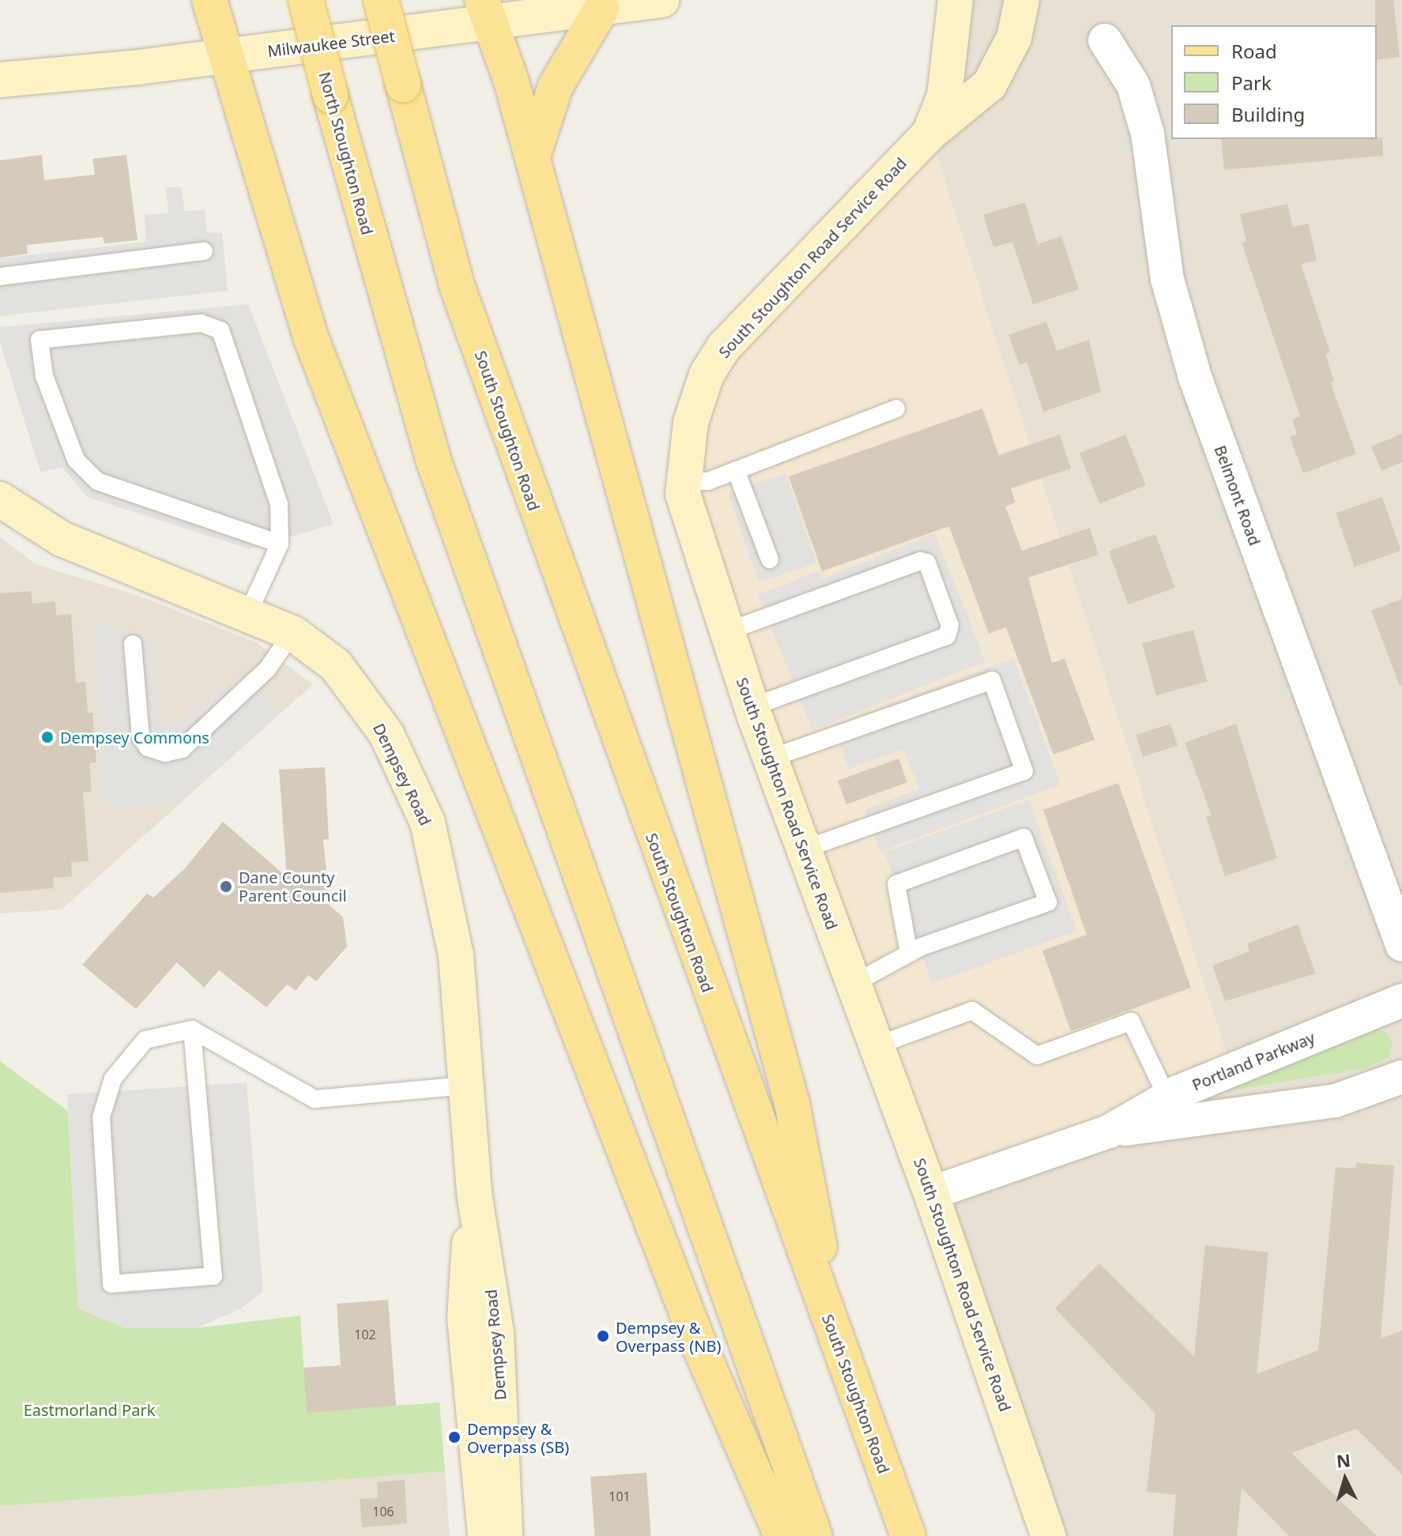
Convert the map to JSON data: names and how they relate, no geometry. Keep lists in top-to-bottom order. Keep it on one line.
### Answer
{"streets":{"main road":["North Stoughton Road","South Stoughton Road"],"street":["Milwaukee Street","South Stoughton Road Service Road","Belmont Road","Dempsey Road","Portland Parkway"]},"crossings":[["South Stoughton Road Service Road","Portland Parkway"]],"parks":["Eastmorland Park"],"places":["Dempsey Commons","Dane County Parent Council","Dempsey & Overpass (NB)","Dempsey & Overpass (SB)"],"house_numbers":["102","101","106"],"legend":["Road","Park","Building"],"north":"top"}
